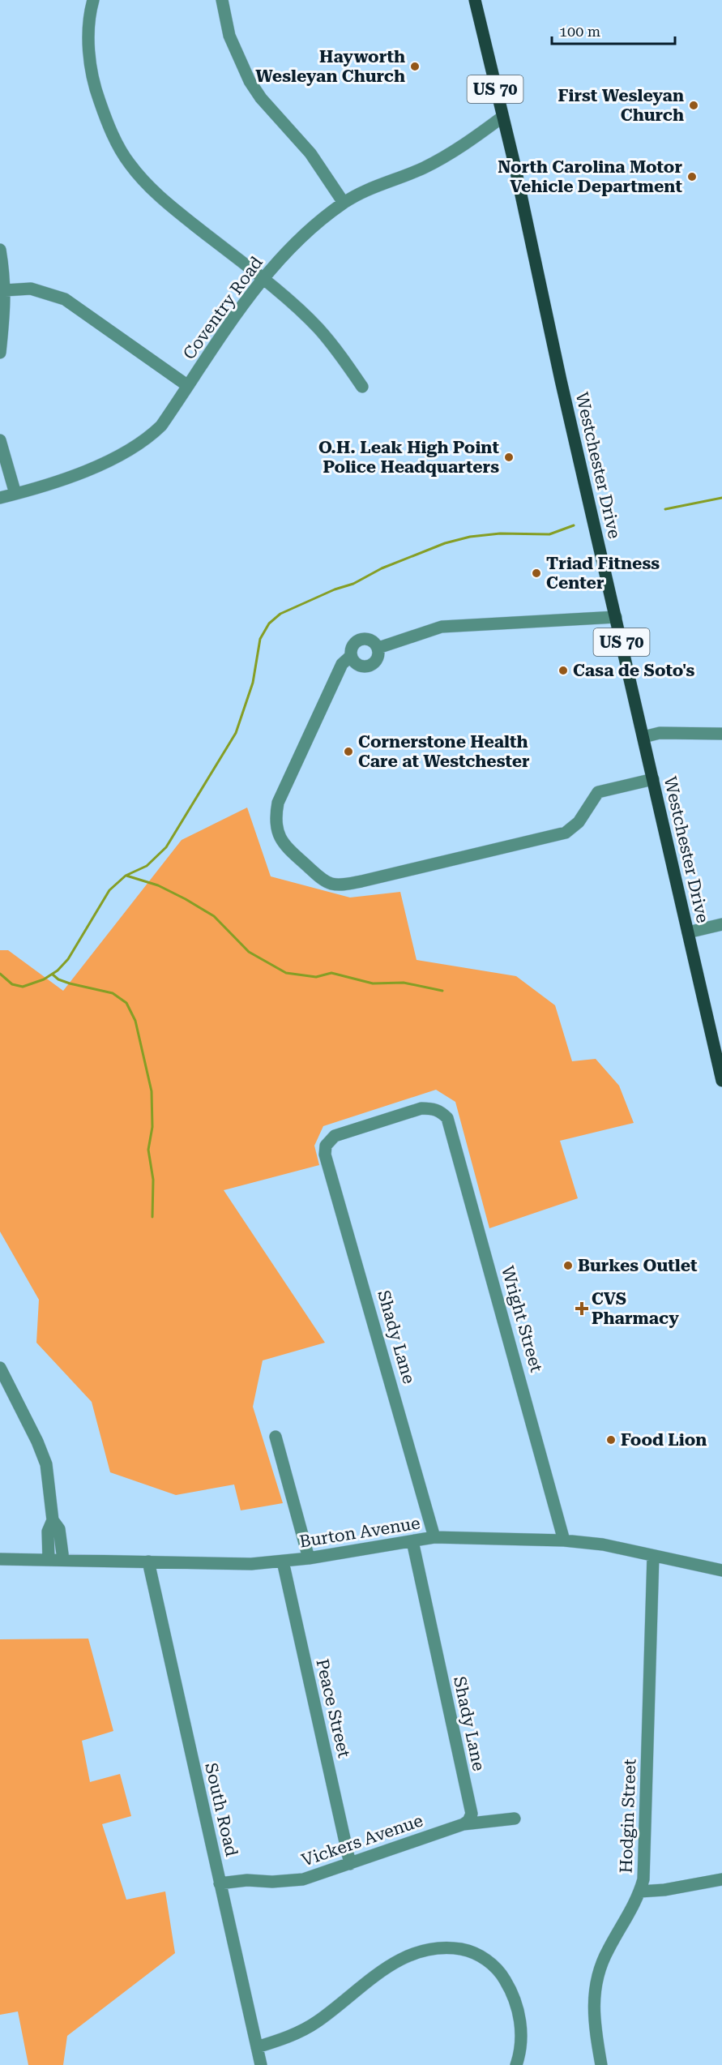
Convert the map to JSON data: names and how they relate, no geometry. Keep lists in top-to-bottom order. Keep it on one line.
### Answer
{"streets":{"main road":["US 70","Westchester Drive"],"street":["Coventry Road","Wright Street","Shady Lane","Burton Avenue","Peace Street","South Road","Hodgin Street","Vickers Avenue"]},"crossings":[["Coventry Road","Westchester Drive"],["Wright Street","Shady Lane"],["Wright Street","Burton Avenue"],["Shady Lane","Burton Avenue"],["Shady Lane","Vickers Avenue"],["Burton Avenue","Peace Street"],["Burton Avenue","South Road"],["Burton Avenue","Hodgin Street"],["Peace Street","Vickers Avenue"],["South Road","Vickers Avenue"]],"places":{"other":["Hayworth Wesleyan Church","First Wesleyan Church","North Carolina Motor Vehicle Department","O.H. Leak High Point Police Headquarters","Triad Fitness Center","Casa de Soto's","Cornerstone Health Care at Westchester","Burkes Outlet","Food Lion"],"health":["CVS Pharmacy"]},"scale_bar":"100 m"}
